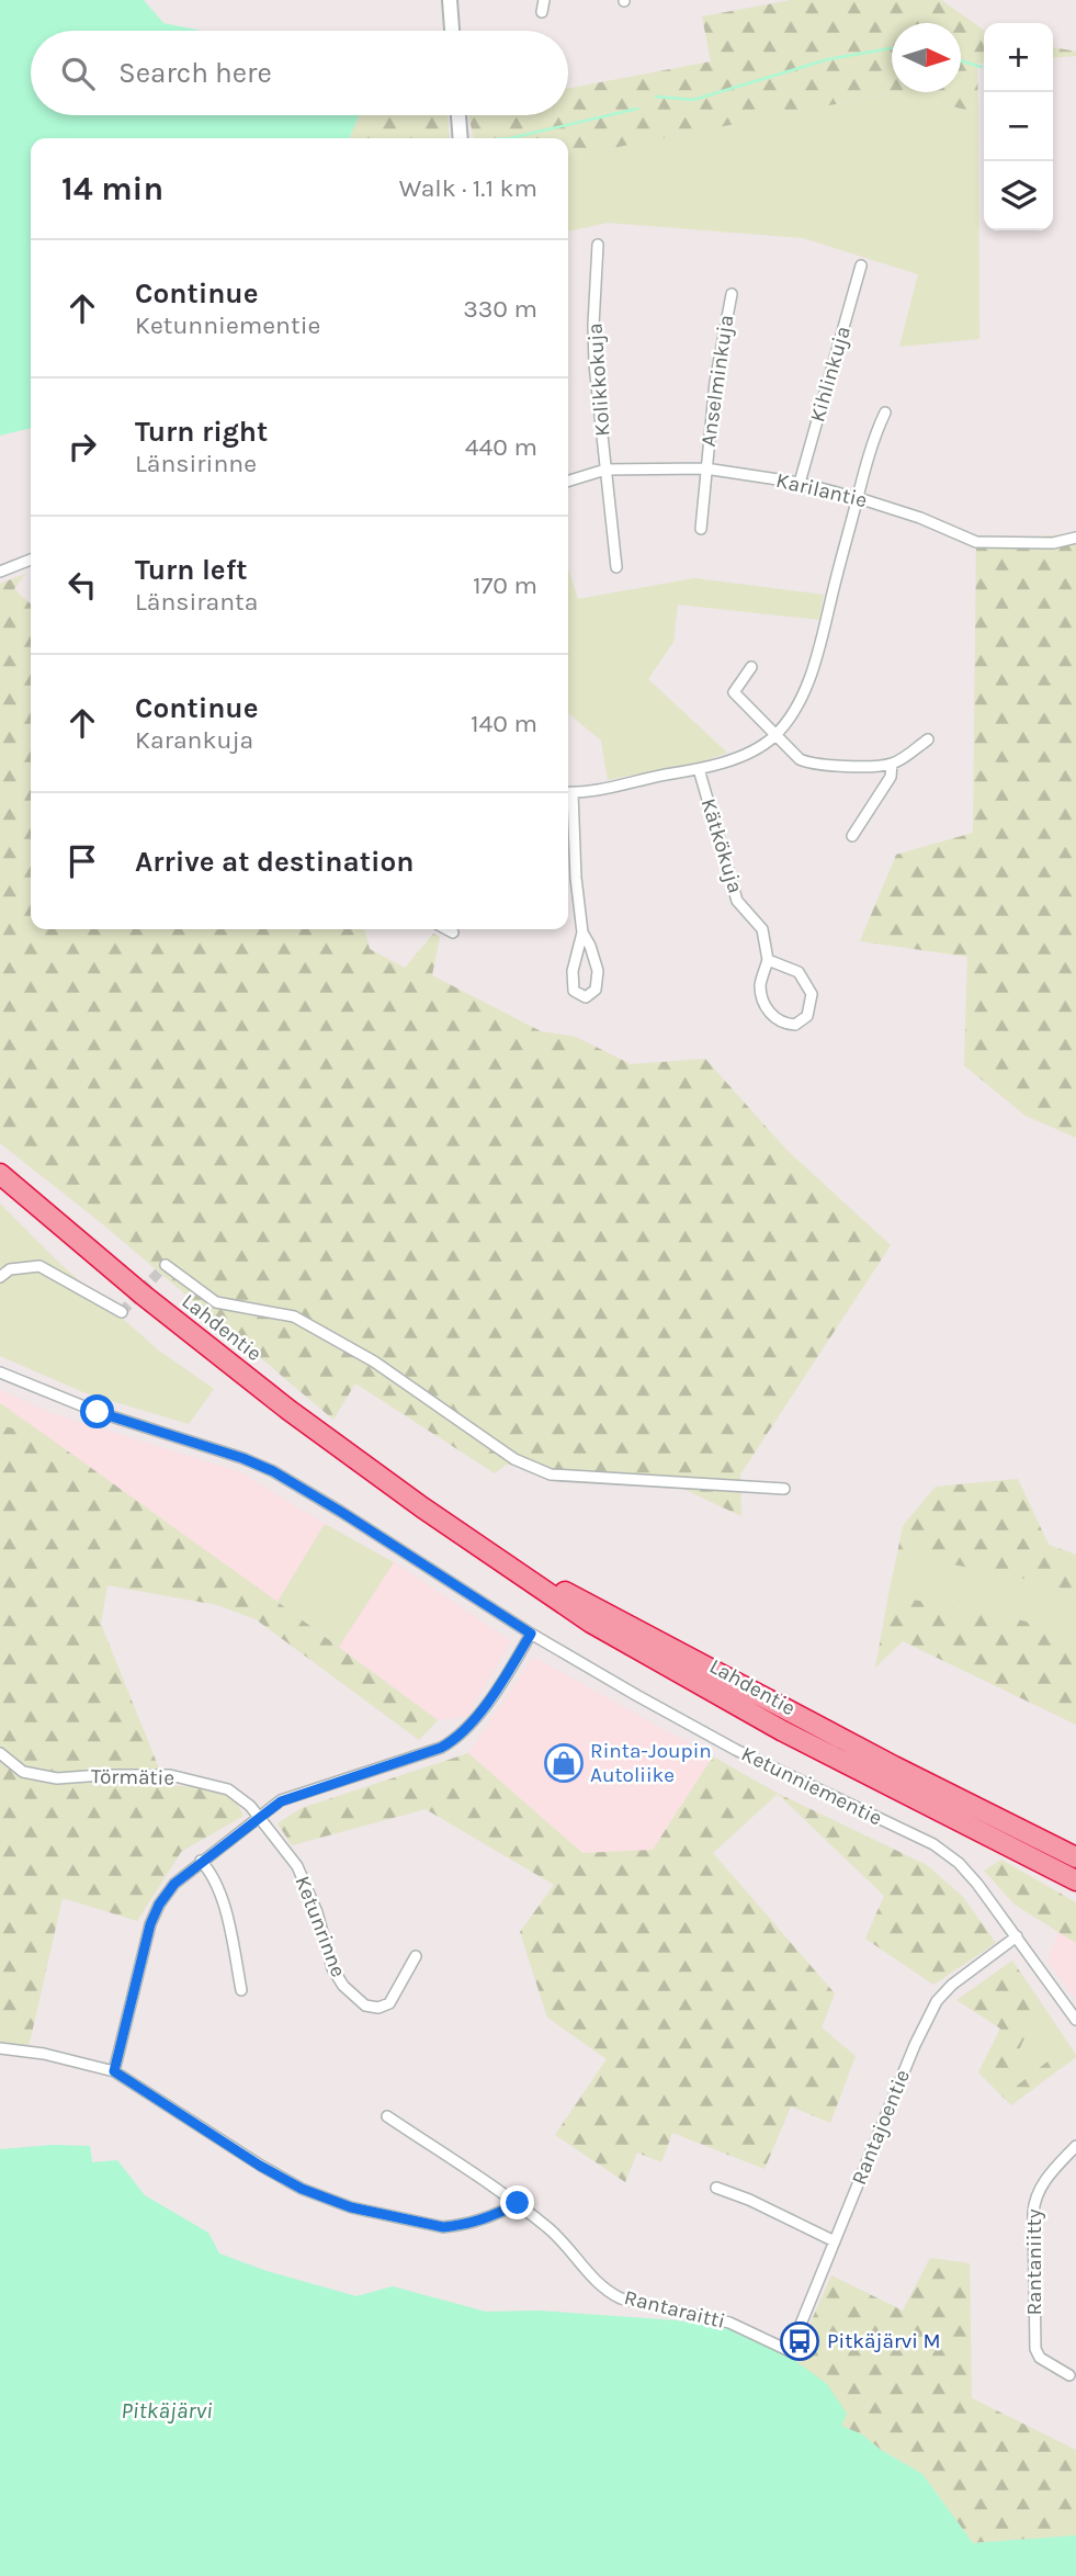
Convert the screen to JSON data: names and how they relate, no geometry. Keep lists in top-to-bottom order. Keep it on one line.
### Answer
{"streets":{"highway":["Lahdentie"],"street":["Kihlinkuja","Kolikkokuja","Anselminkuja","Karilantie","Kätkökuja","Törmätie","Ketunniementie","Ketunrinne","Rantajoentie","Rantaniitty","Rantaraitti"]},"crossings":[["Kihlinkuja","Karilantie"],["Kolikkokuja","Karilantie"],["Anselminkuja","Karilantie"],["Törmätie","Ketunrinne"],["Ketunniementie","Rantajoentie"],["Rantajoentie","Rantaraitti"]],"water":["Pitkäjärvi"],"places":{"shop":["Rinta-Joupin Autoliike"],"bus stop":["Pitkäjärvi M"]},"north":"right","page":{"map_buttons":["+","−"],"search":"Search here","heading":["14 min","Walk · 1.1 km"],"list":[["Continue","Ketunniementie","330 m"],["Turn right","Länsirinne","440 m"],["Turn left","Länsiranta","170 m"],["Continue","Karankuja","140 m"],"Arrive at destination"]}}
